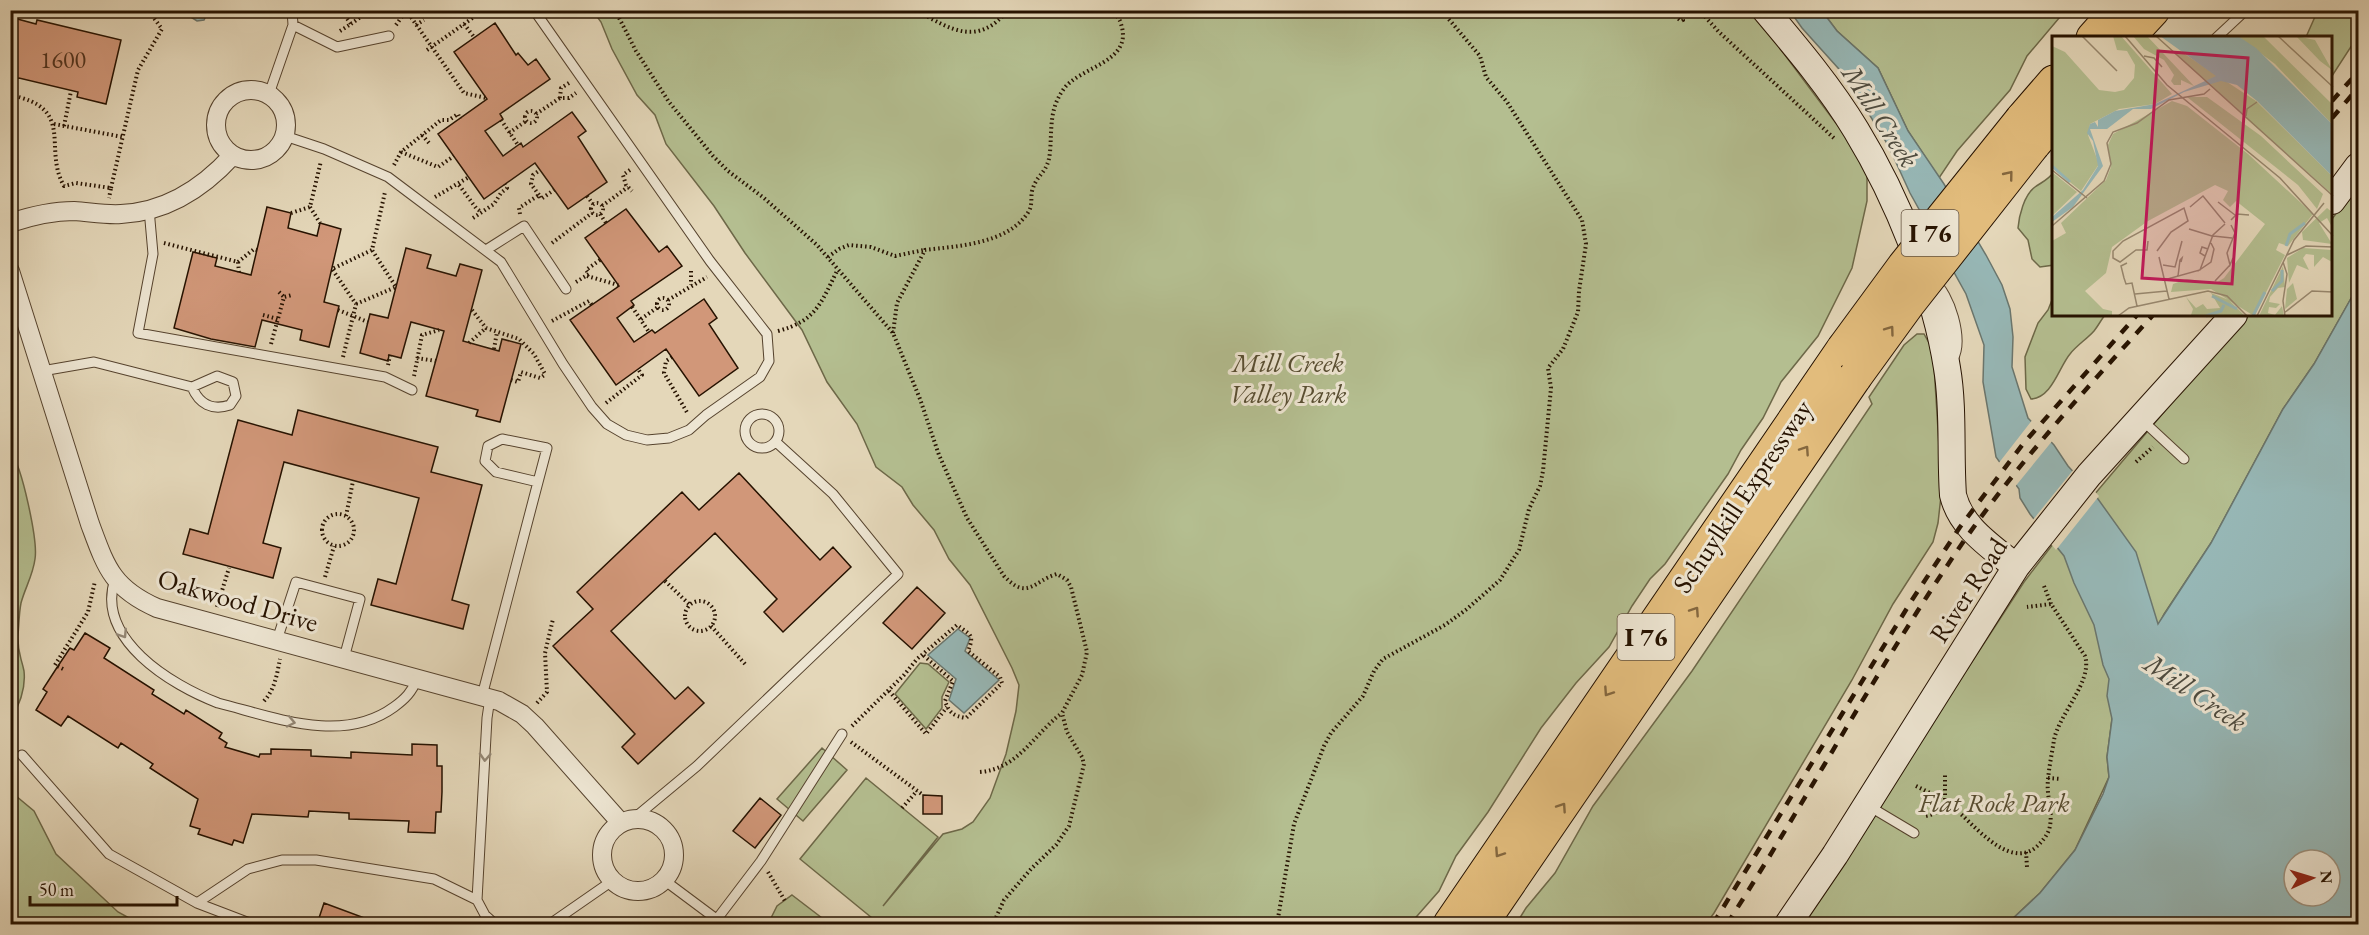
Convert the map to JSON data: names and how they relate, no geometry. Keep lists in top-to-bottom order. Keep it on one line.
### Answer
{"streets":{"highway":["I 76","Schuylkill Expressway"],"street":["River Road","Oakwood Drive"]},"water":["Mill Creek"],"parks":["Mill Creek Valley Park","Flat Rock Park"],"house_numbers":["1600"],"scale_bar":"50 m","north":"right"}
